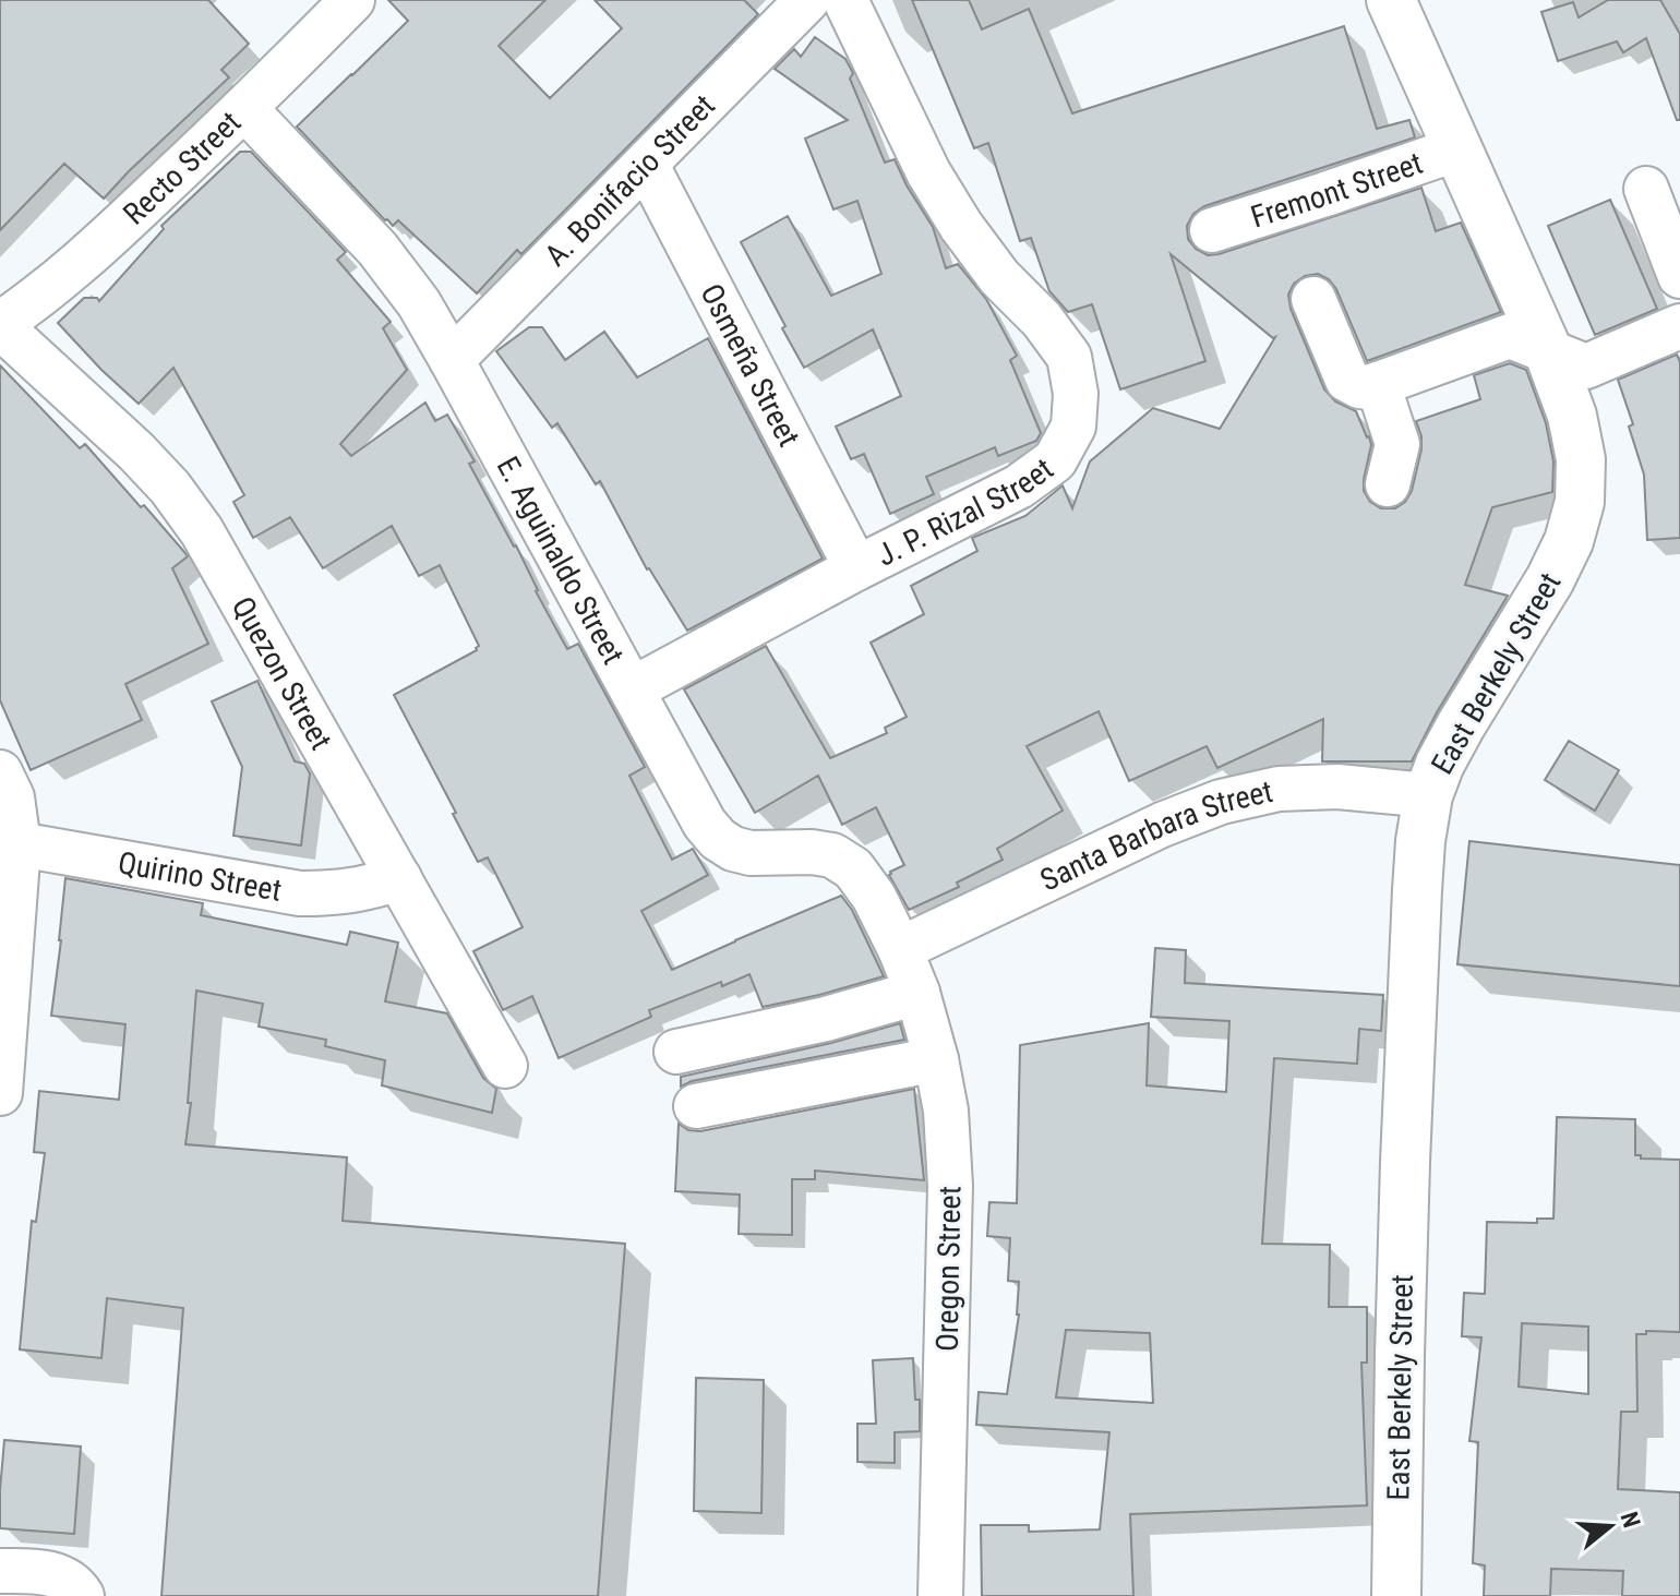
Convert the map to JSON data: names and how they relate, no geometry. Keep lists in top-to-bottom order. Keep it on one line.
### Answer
{"streets":{"street":["Recto Street","A. Bonifacio Street","Fremont Street","Osmeña Street","J. P. Rizal Street","E. Aguinaldo Street","Quezon Street","East Berkely Street","Santa Barbara Street","Quirino Street","Oregon Street"]},"crossings":[["Recto Street","E. Aguinaldo Street"],["Recto Street","Quezon Street"],["A. Bonifacio Street","Osmeña Street"],["A. Bonifacio Street","E. Aguinaldo Street"],["Fremont Street","East Berkely Street"],["Osmeña Street","J. P. Rizal Street"],["J. P. Rizal Street","E. Aguinaldo Street"],["E. Aguinaldo Street","Santa Barbara Street"],["E. Aguinaldo Street","Oregon Street"],["Quezon Street","Quirino Street"],["East Berkely Street","Santa Barbara Street"],["Santa Barbara Street","Oregon Street"]],"north":"right"}
